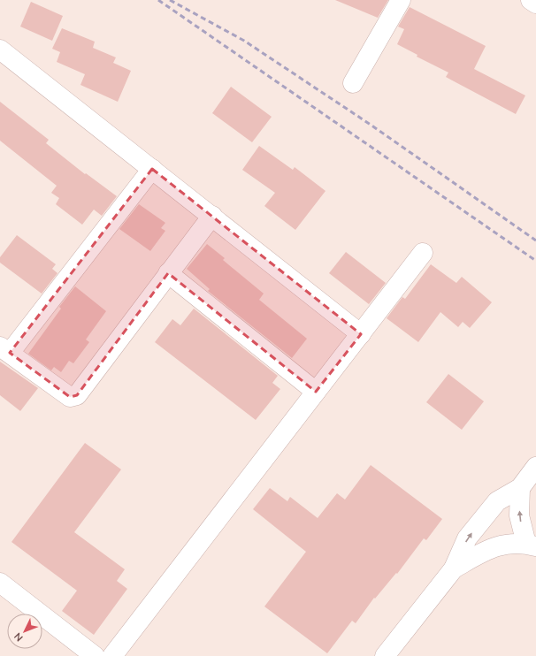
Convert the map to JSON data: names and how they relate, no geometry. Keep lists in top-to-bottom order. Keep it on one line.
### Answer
{"north":"bottom left"}
